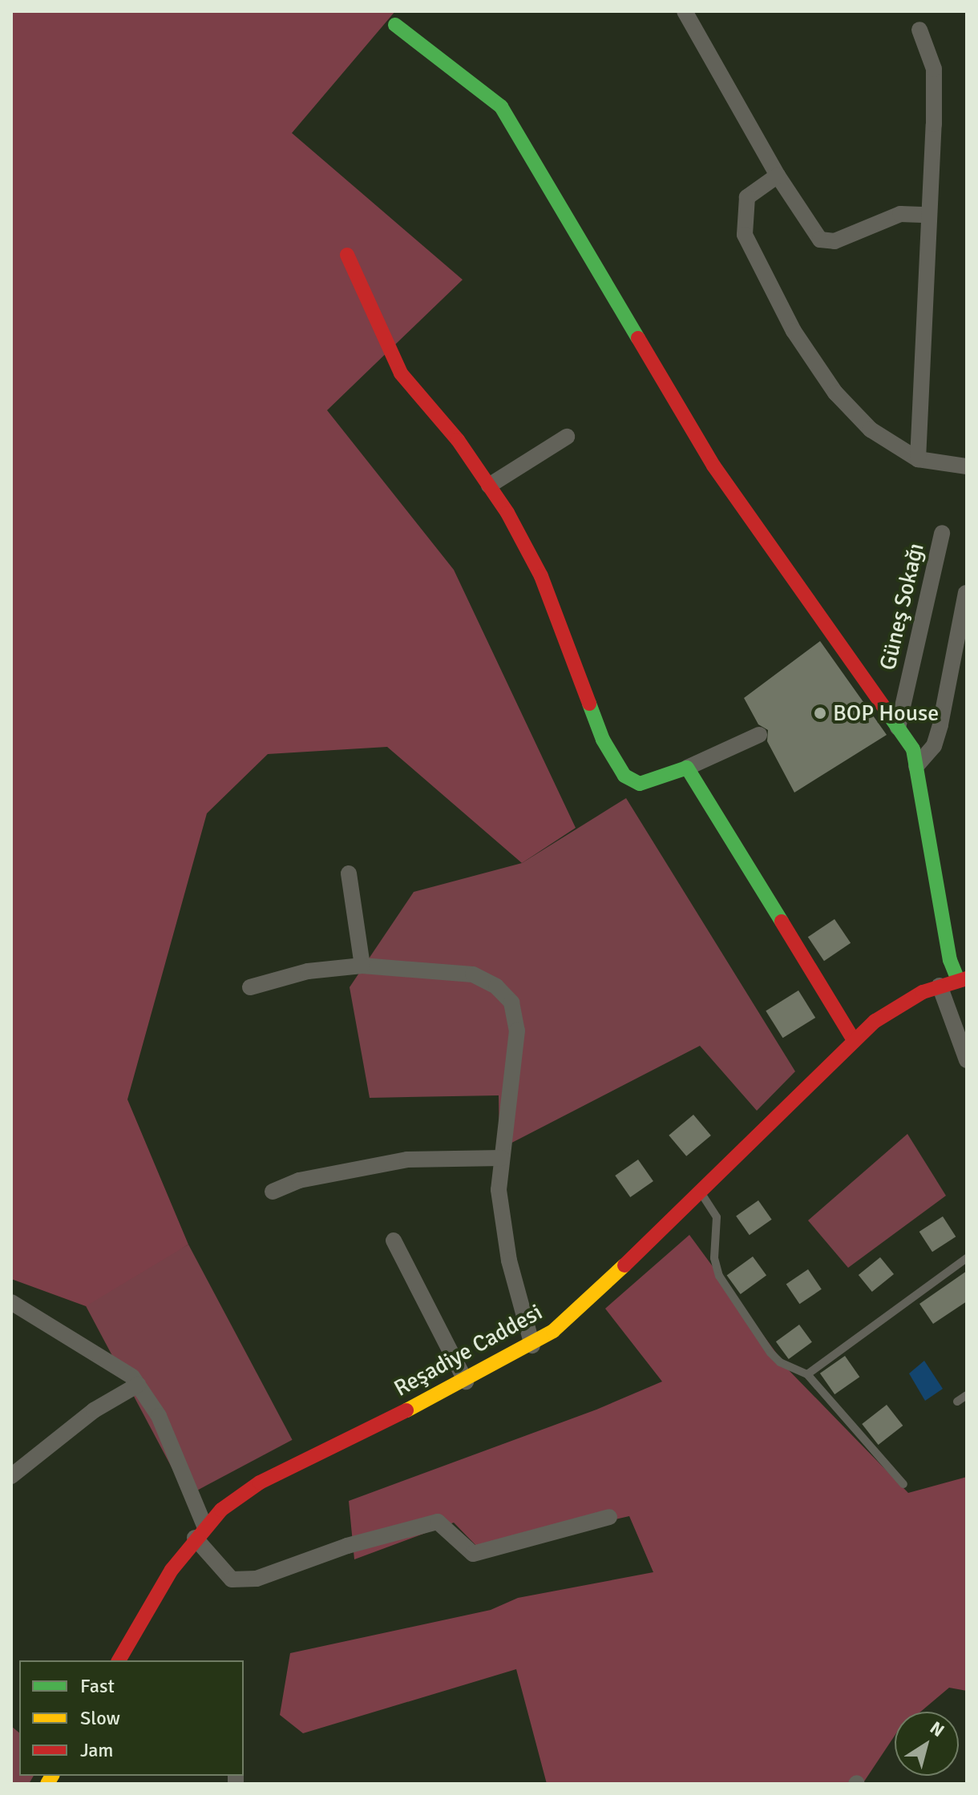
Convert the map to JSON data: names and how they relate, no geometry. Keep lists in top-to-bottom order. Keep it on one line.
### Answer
{"streets":{"street":["Güneş Sokağı","Reşadiye Caddesi"]},"places":["BOP House"],"legend":["Fast","Slow","Jam"],"north":"top right"}
